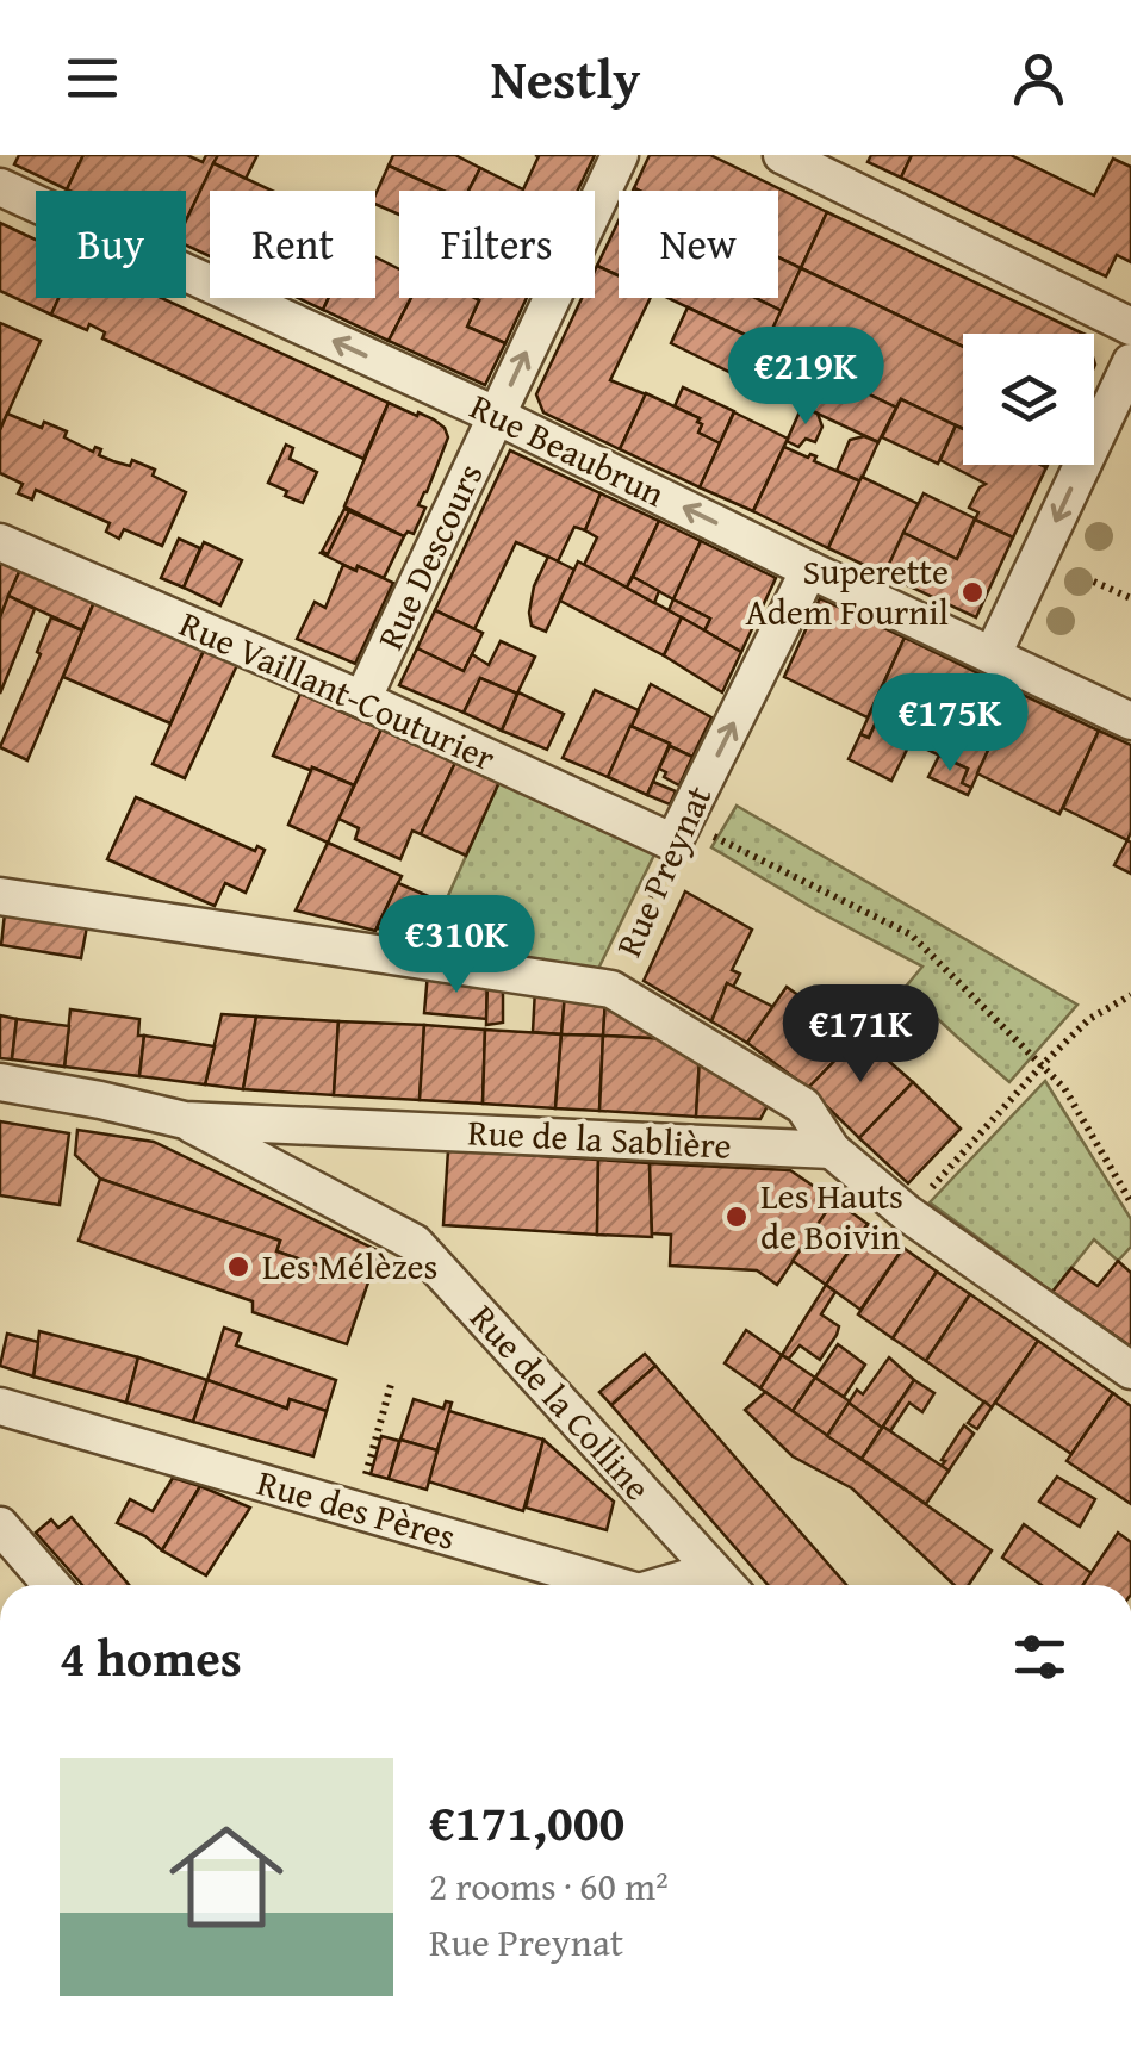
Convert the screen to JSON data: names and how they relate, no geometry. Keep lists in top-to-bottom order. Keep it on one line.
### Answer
{"streets":{"street":["Rue Beaubrun","Rue Descours","Rue Vaillant-Couturier","Rue Preynat","Rue de la Sablière","Rue de la Colline","Rue des Pères"]},"crossings":[["Rue Beaubrun","Rue Descours"],["Rue Beaubrun","Rue Preynat"],["Rue Descours","Rue Vaillant-Couturier"],["Rue Vaillant-Couturier","Rue Preynat"],["Rue Preynat","Rue de la Sablière"],["Rue de la Sablière","Rue de la Colline"]],"one_way":["Rue Beaubrun","Rue Descours","Rue Preynat"],"places":["Superette Adem Fournil","Les Hauts de Boivin","Les Mélèzes"],"page":{"header":"Nestly","chip":["Buy","Rent","Filters","New"],"price":["€219K","€175K","€310K","€171K"],"heading":"4 homes","list":[{"name":"€171,000","note":"2 rooms · 60 m² · Rue Preynat"}]}}
